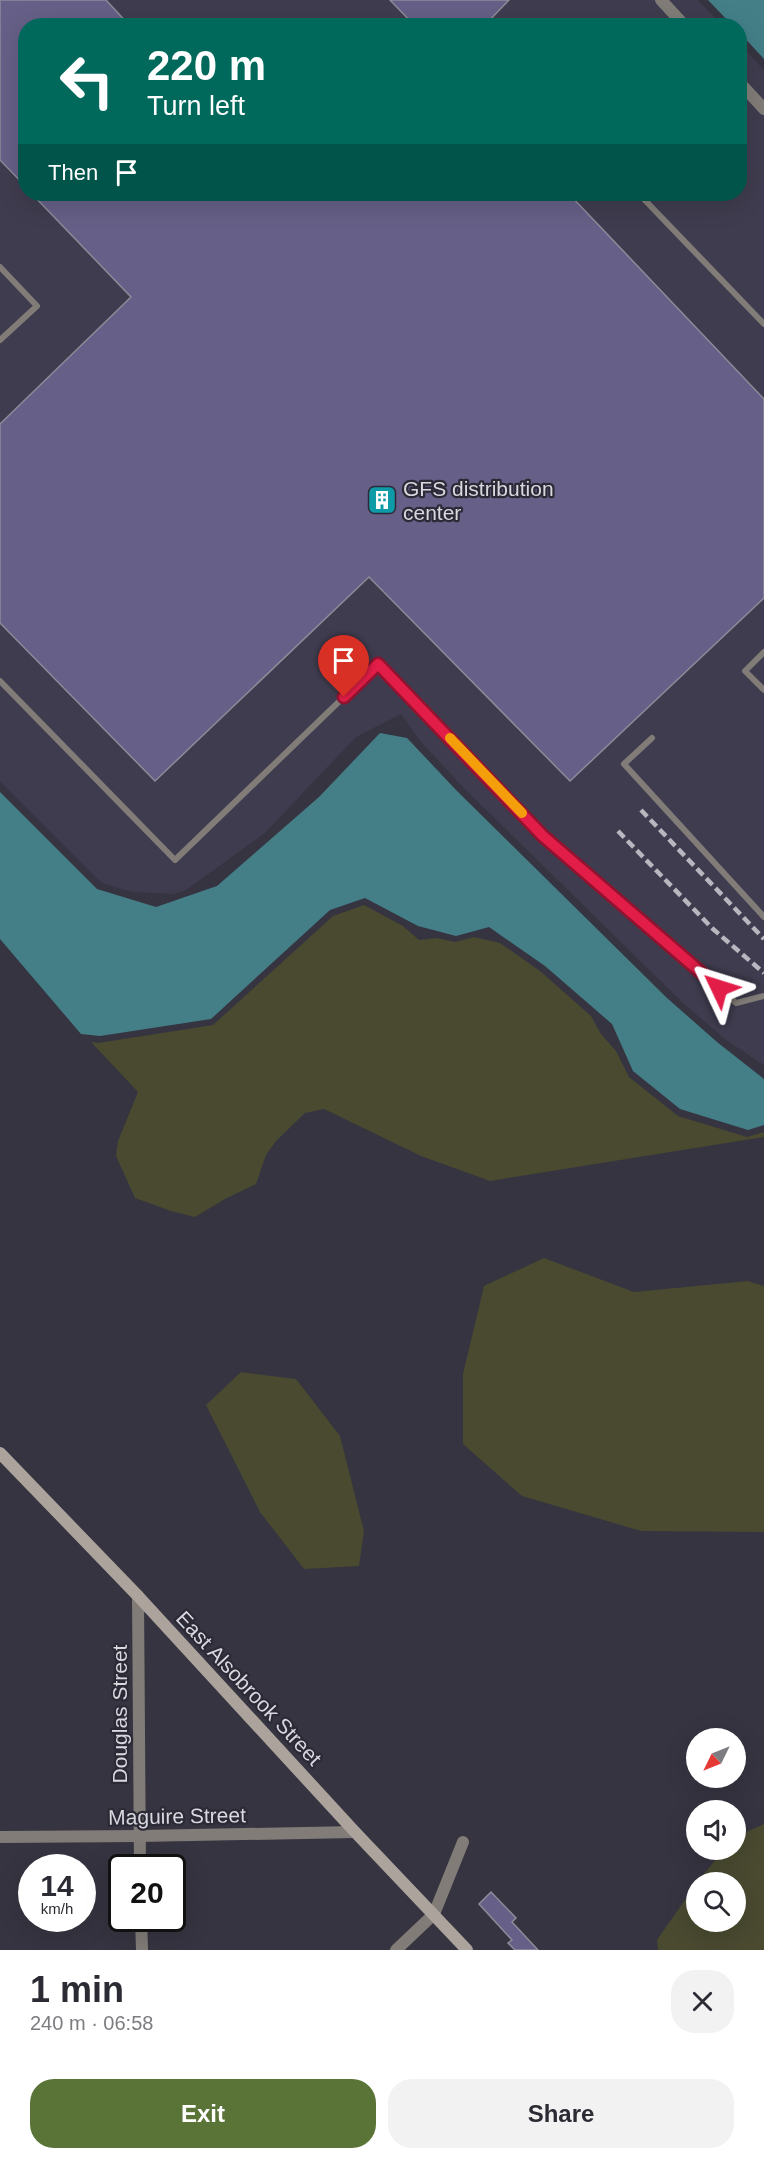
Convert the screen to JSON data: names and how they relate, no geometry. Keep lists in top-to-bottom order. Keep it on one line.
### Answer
{"streets":{"street":["East Alsobrook Street","Douglas Street","Maguire Street"]},"crossings":[["East Alsobrook Street","Douglas Street"],["East Alsobrook Street","Maguire Street"],["Douglas Street","Maguire Street"]],"places":{"building":["GFS distribution center"]},"north":"bottom left","page":{"turn":["220 m","Turn left"],"then":"Then","speed":"14 km/h","limit":"20","heading":["1 min","240 m · 06:58"],"buttons":["Exit","Share"]}}
